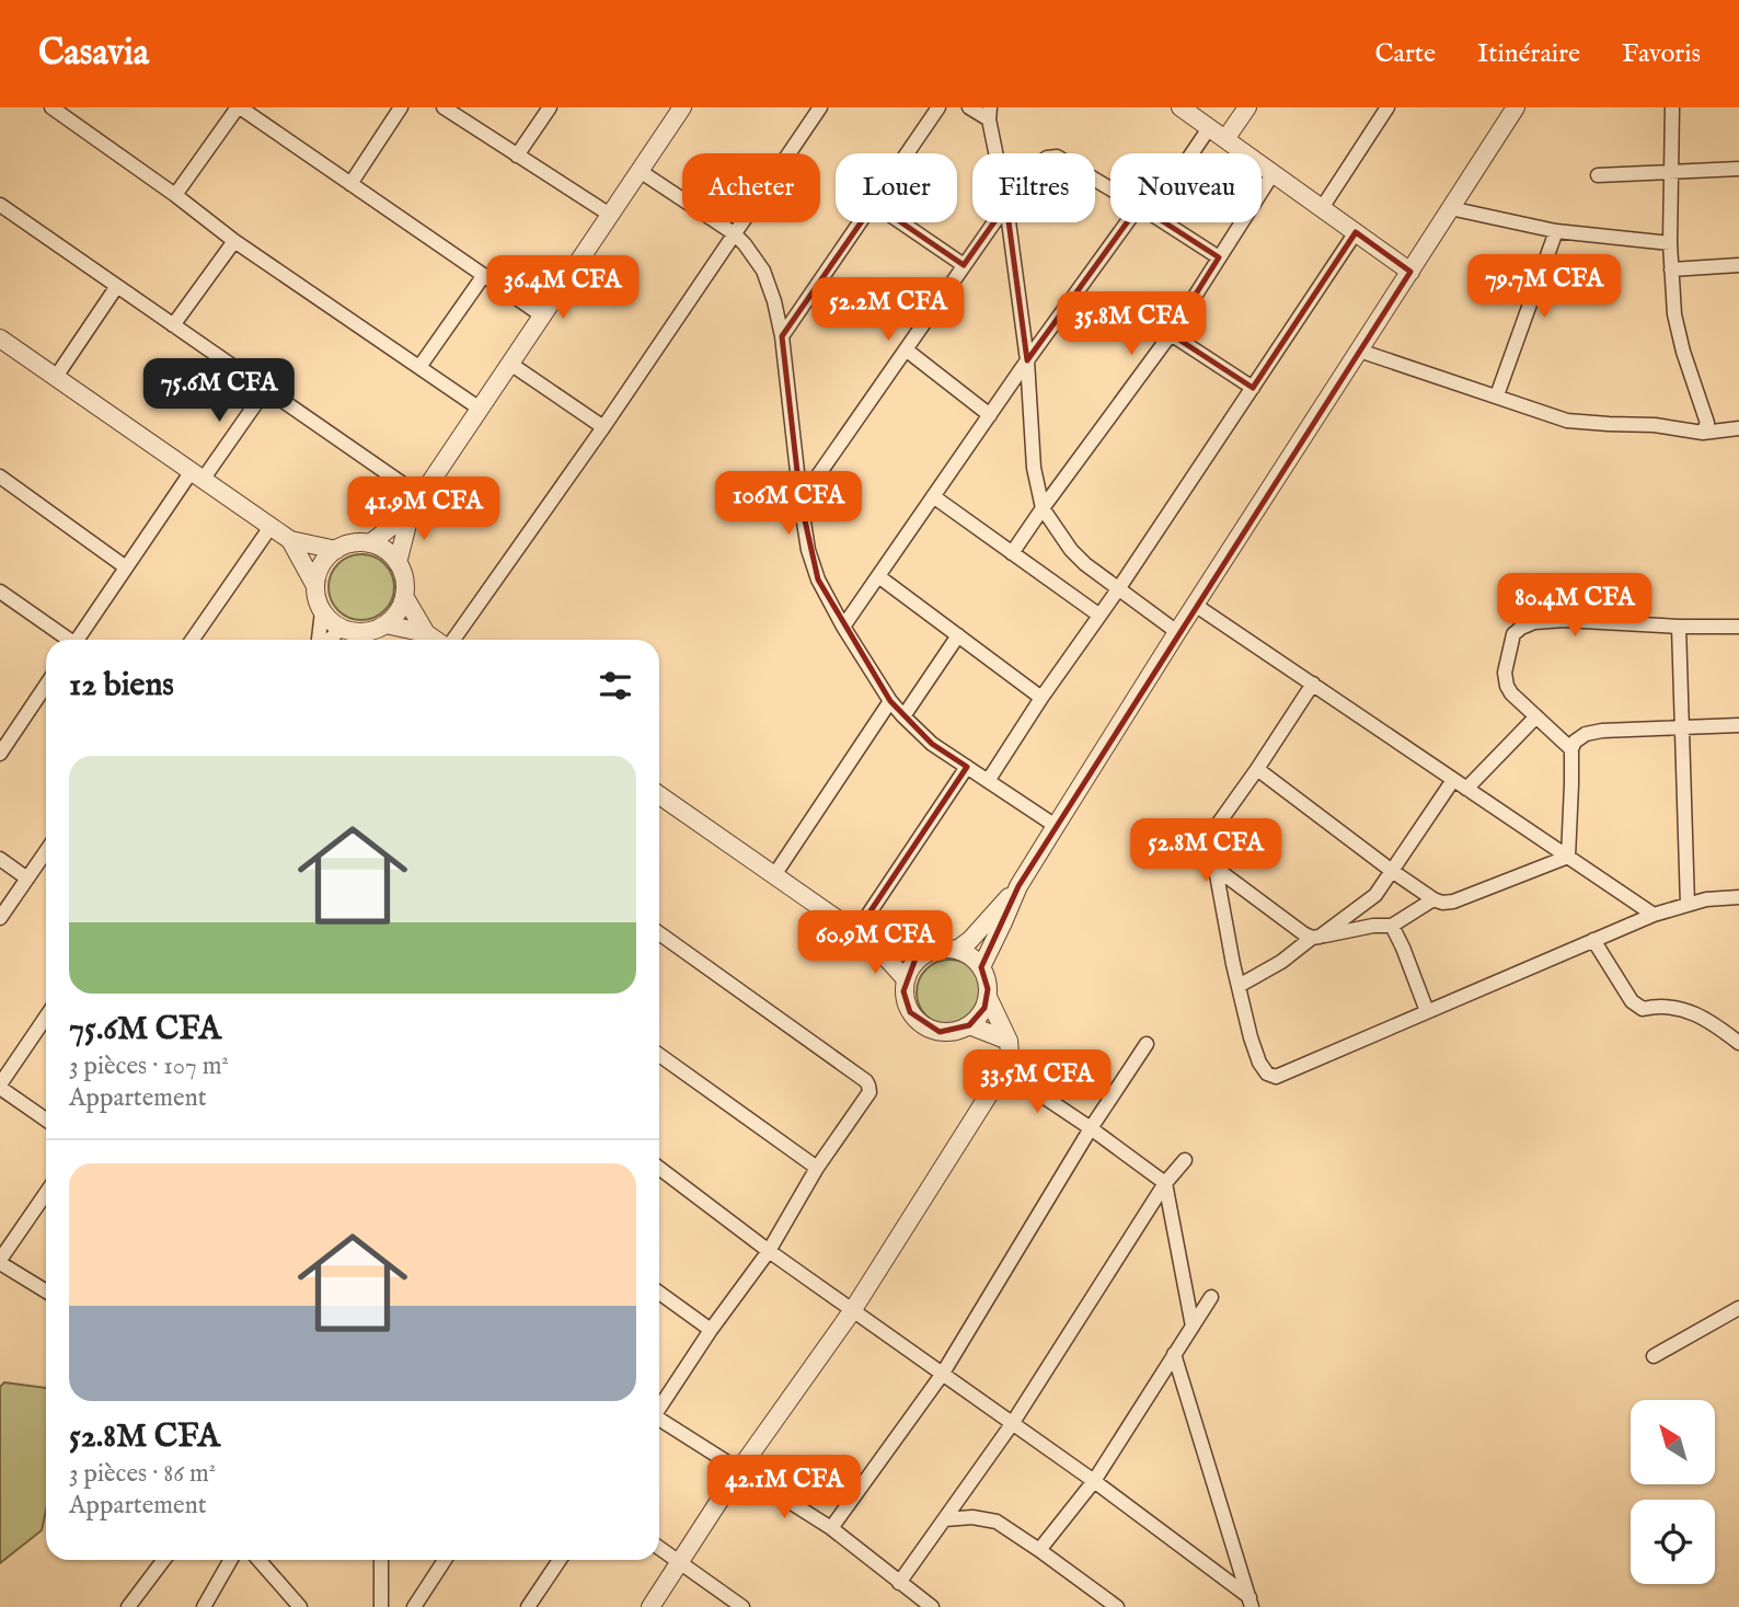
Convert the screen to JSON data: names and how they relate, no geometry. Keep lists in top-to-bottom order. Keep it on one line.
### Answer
{"north":"top left","page":{"header":"Casavia","nav":["Carte","Itinéraire","Favoris"],"chip":["Acheter","Louer","Filtres","Nouveau"],"price":["79.7M CFA","36.4M CFA","52.2M CFA","35.8M CFA","75.6M CFA","106M CFA","41.9M CFA","80.4M CFA","52.8M CFA","60.9M CFA","33.5M CFA","42.1M CFA"],"heading":"12 biens","list":[{"name":"75.6M CFA","note":"3 pièces · 107 m² · Appartement"},{"name":"52.8M CFA","note":"3 pièces · 86 m² · Appartement"}]}}
